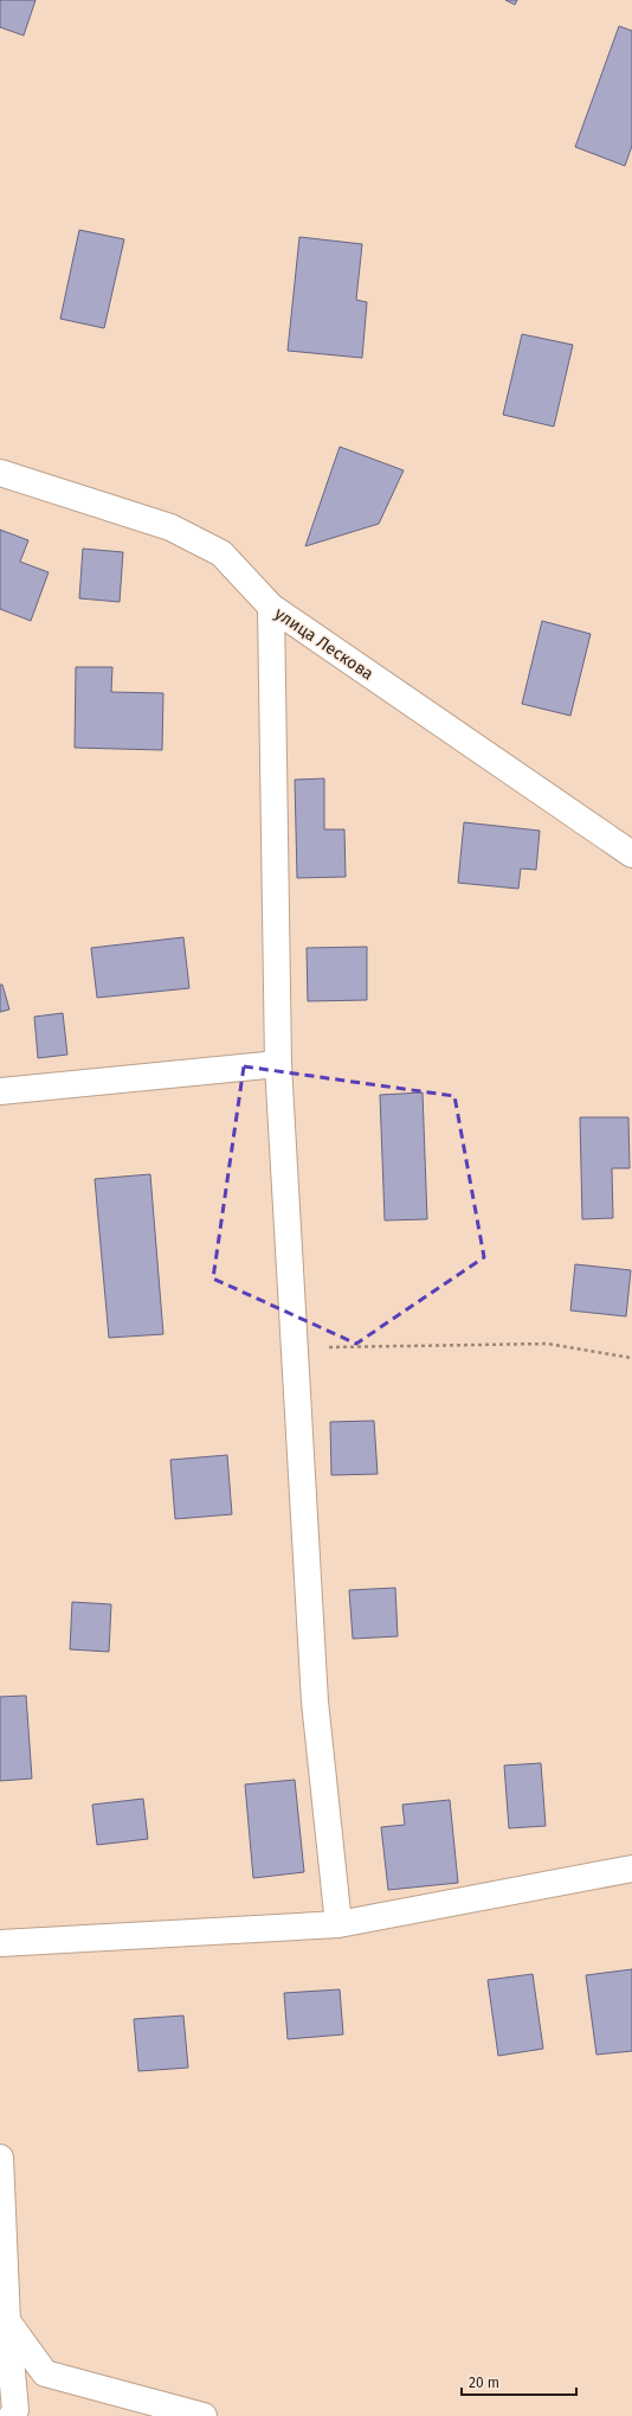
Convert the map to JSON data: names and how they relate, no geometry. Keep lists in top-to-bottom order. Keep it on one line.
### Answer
{"streets":{"street":["улица Лескова"]},"scale_bar":"20 m"}
